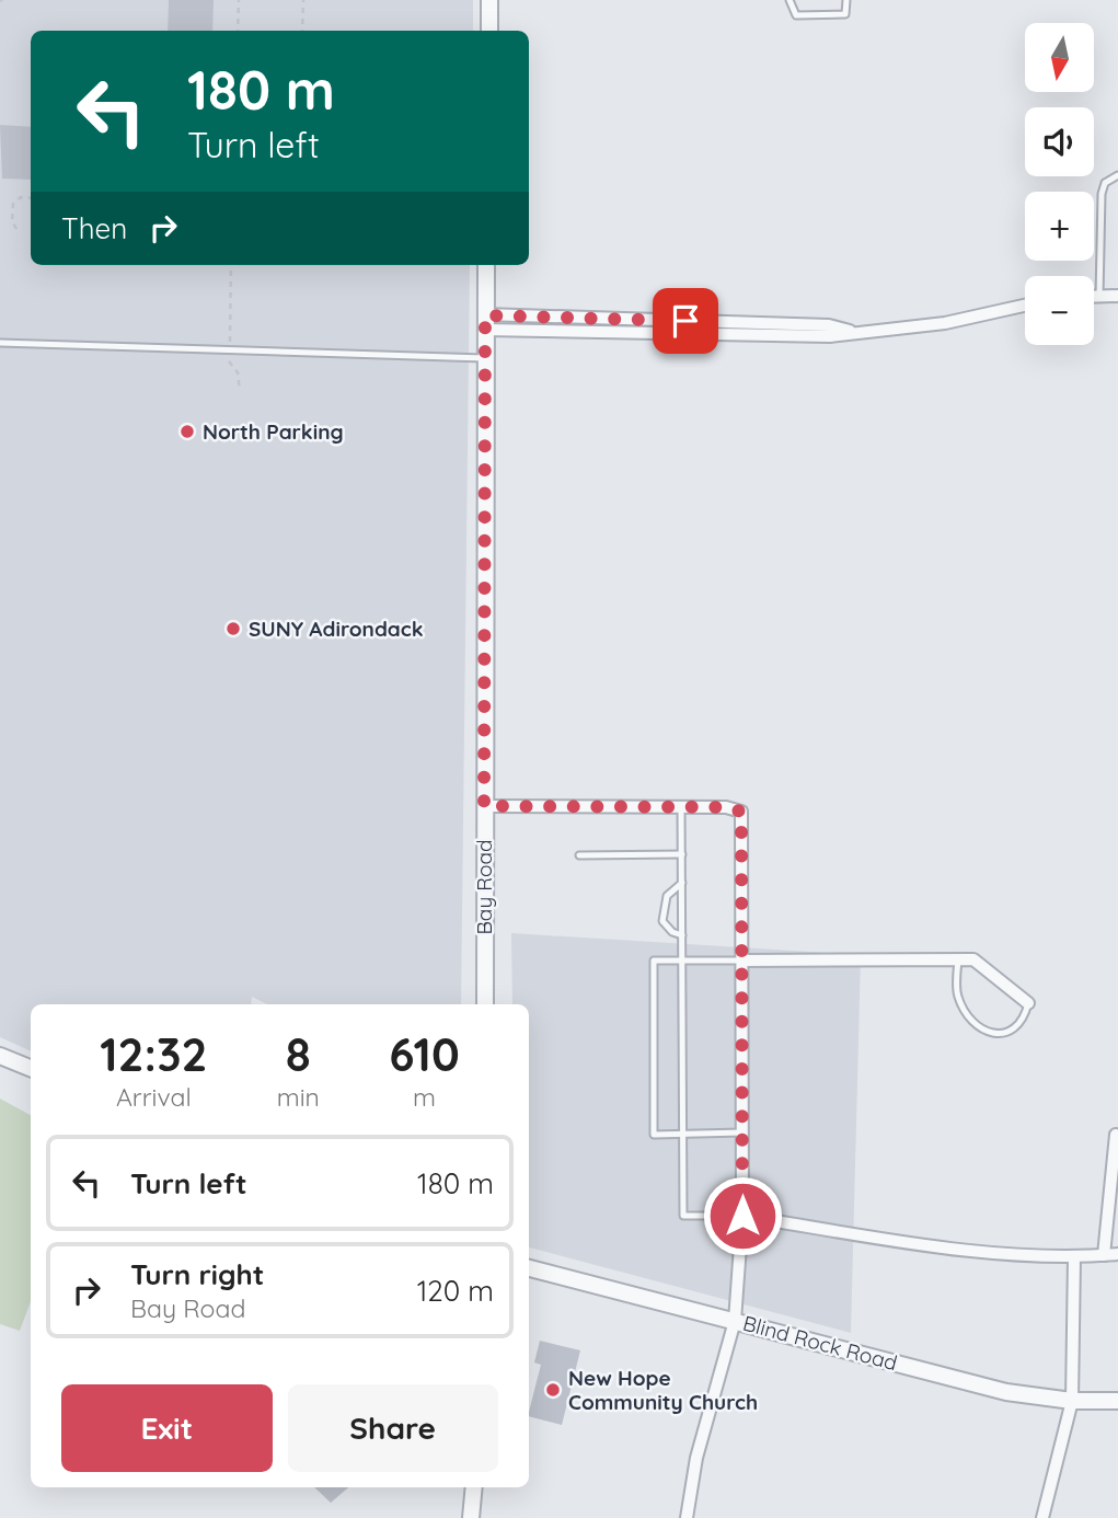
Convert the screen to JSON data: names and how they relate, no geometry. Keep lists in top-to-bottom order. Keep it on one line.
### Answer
{"streets":{"street":["Bay Road","Blind Rock Road"]},"places":["North Parking","SUNY Adirondack","New Hope Community Church"],"north":"bottom","page":{"map_buttons":["+","−"],"turn":["180 m","Turn left"],"then":"Then","eta":["12:32","Arrival","8","min","610","m"],"list":[{"name":"Turn left","value":"180 m"},{"name":"Turn right","note":"Bay Road","value":"120 m"}],"buttons":["Exit","Share"]}}
